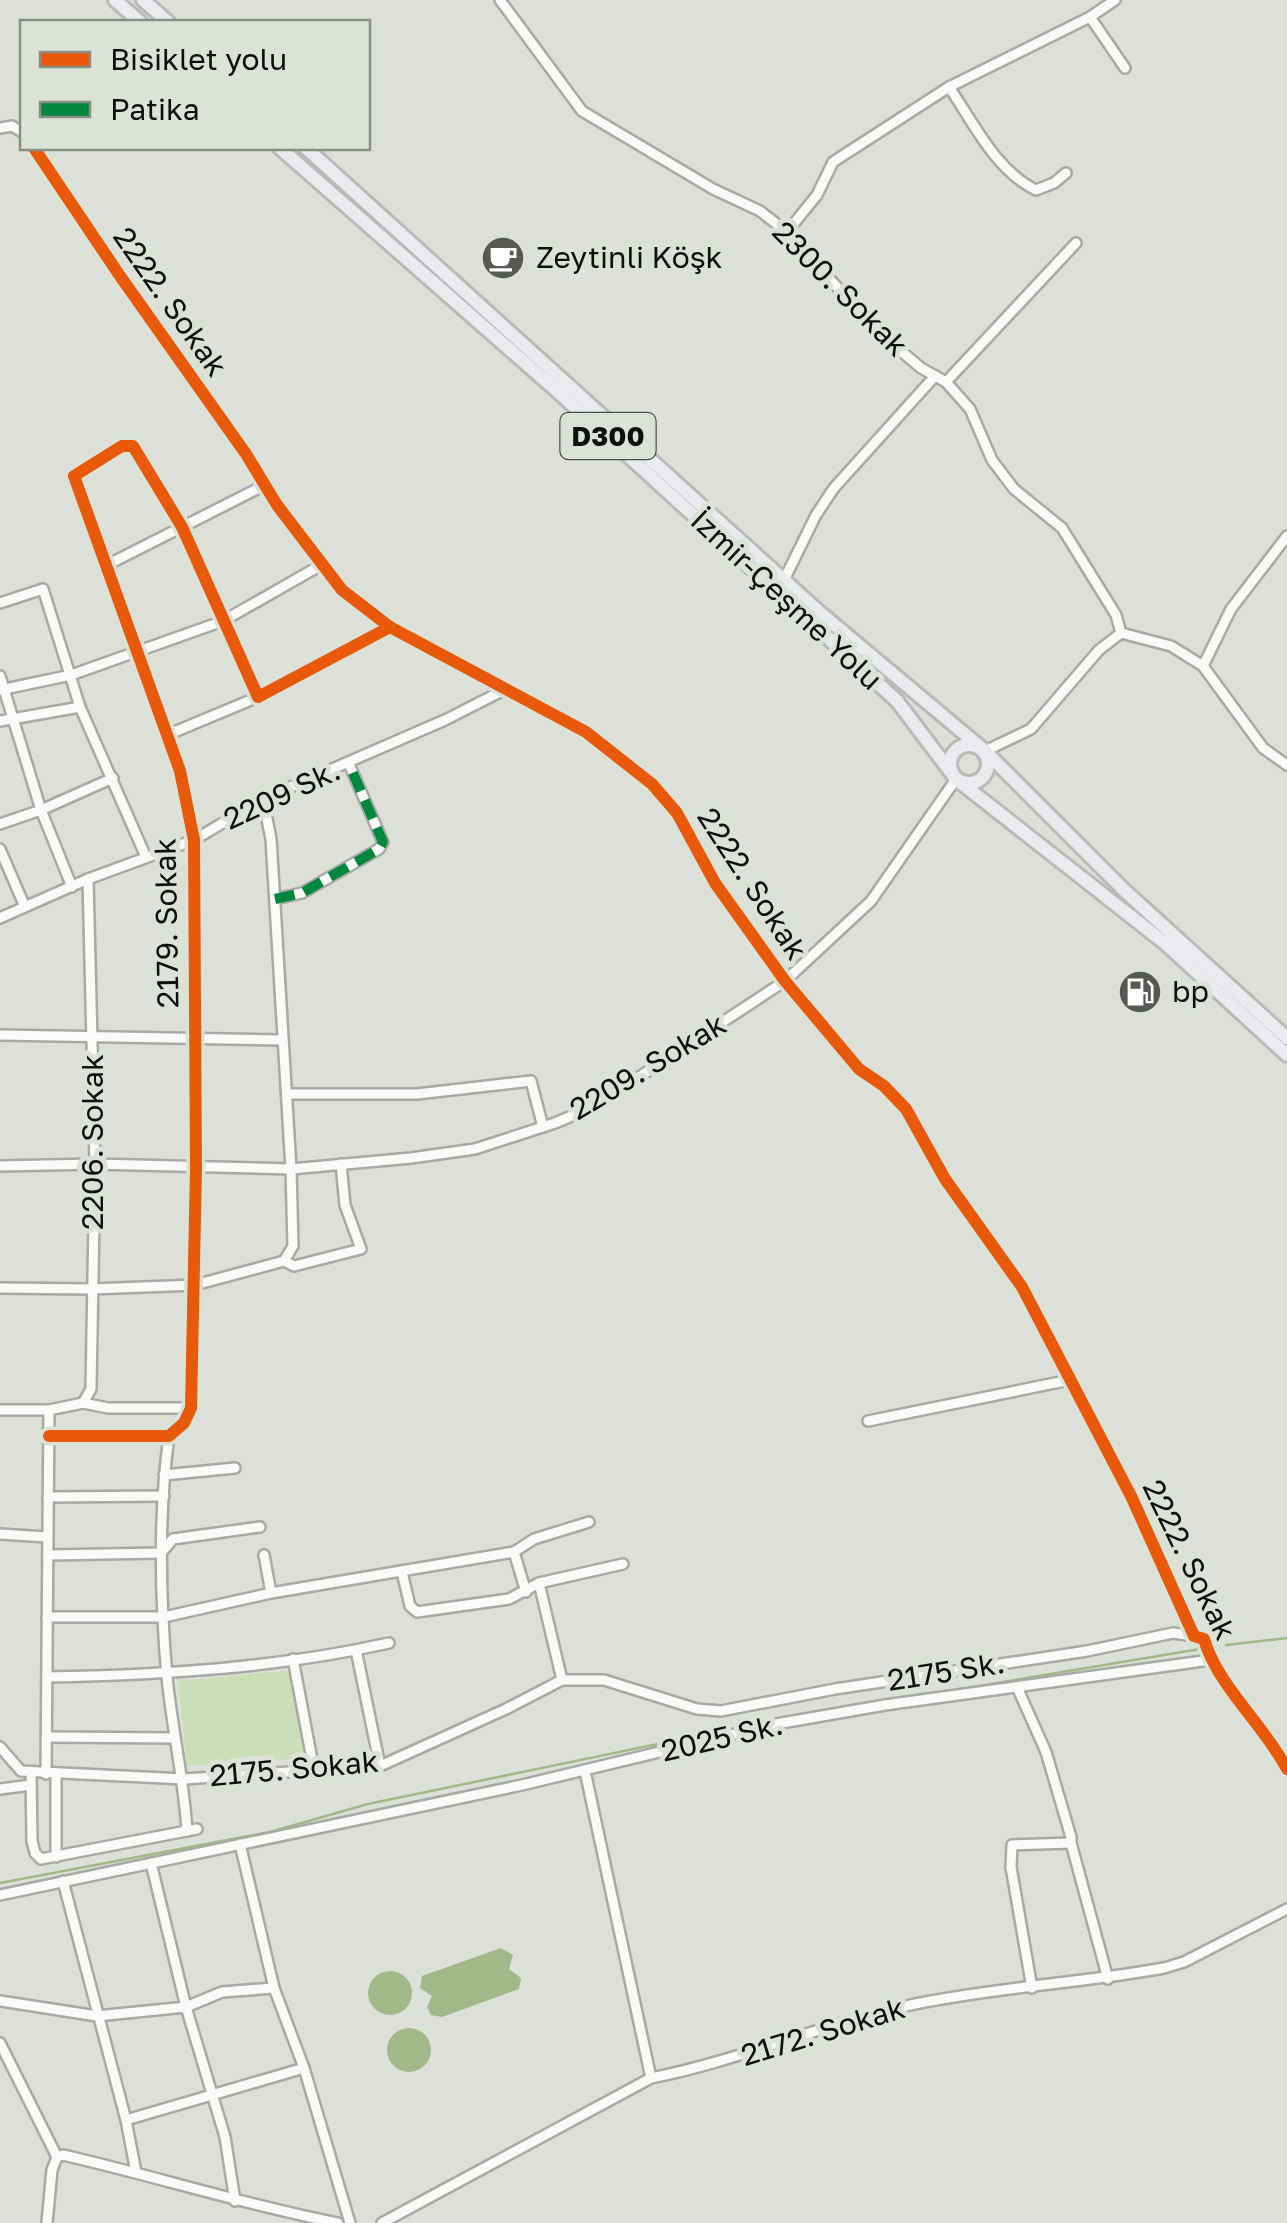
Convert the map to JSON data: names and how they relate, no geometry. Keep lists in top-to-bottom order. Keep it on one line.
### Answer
{"streets":{"highway":["D300","İzmir-Çeşme Yolu"],"street":["2300. Sokak","2222. Sokak","2209 Sk.","2179. Sokak","2209. Sokak","2206. Sokak","2175 Sk.","2025 Sk.","2175. Sokak","2172. Sokak"]},"crossings":[["2222. Sokak","2209 Sk."],["2222. Sokak","2209. Sokak"],["2222. Sokak","2175 Sk."],["2222. Sokak","2025 Sk."],["İzmir-Çeşme Yolu","2209. Sokak"],["2209 Sk.","2179. Sokak"],["2209 Sk.","2206. Sokak"],["2179. Sokak","2209. Sokak"],["2209. Sokak","2206. Sokak"],["2175 Sk.","2175. Sokak"]],"places":{"cafe":["Zeytinli Köşk"],"fuel station":["bp"]},"legend":["Bisiklet yolu","Patika"]}
